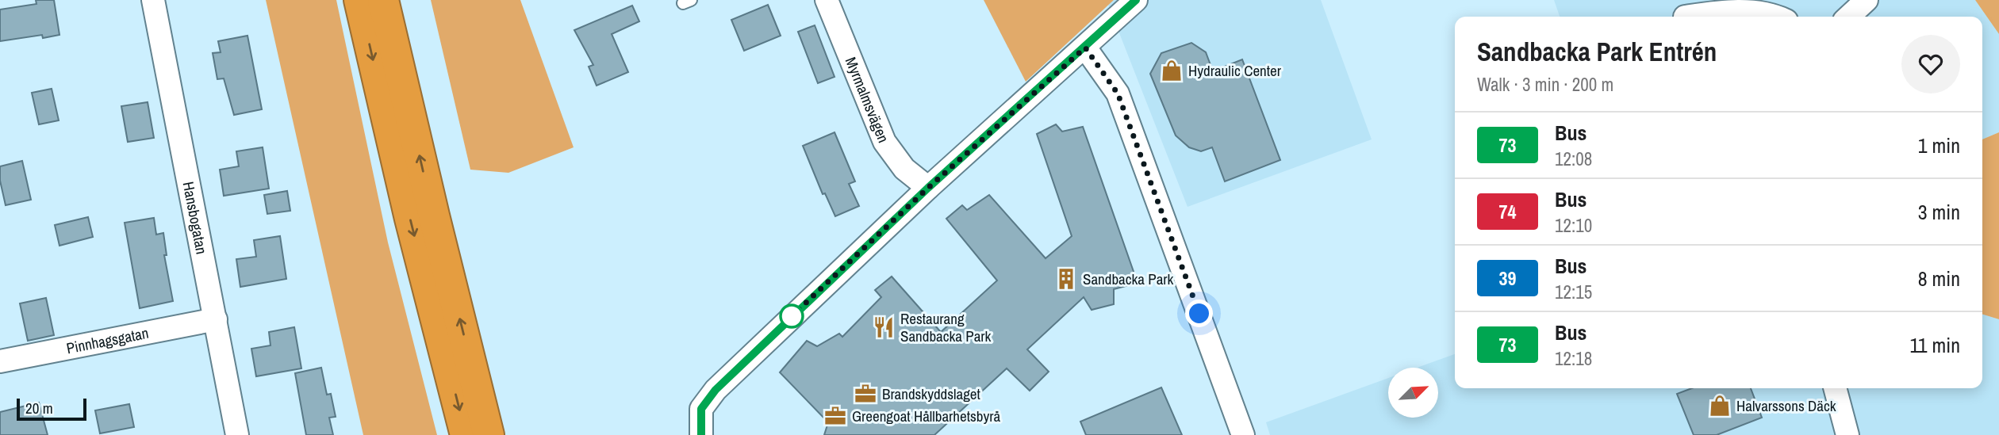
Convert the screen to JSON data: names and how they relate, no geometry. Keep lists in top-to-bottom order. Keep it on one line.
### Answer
{"streets":{"street":["Myrmalmsvägen","Hansbogatan","Pinnhagsgatan"]},"crossings":[["Hansbogatan","Pinnhagsgatan"]],"places":{"shop":["Hydraulic Center","Halvarssons Däck"],"building":["Sandbacka Park"],"restaurant":["Restaurang Sandbacka Park"],"office":["Brandskyddslaget","Greengoat Hållbarhetsbyrå"]},"lines":["bus line 73"],"scale_bar":"20 m","north":"top right","page":{"heading":["Sandbacka Park Entrén","Walk · 3 min · 200 m"],"list":[{"mark":"73","name":"Bus","note":"12:08","value":"1 min"},{"mark":"74","name":"Bus","note":"12:10","value":"3 min"},{"mark":"39","name":"Bus","note":"12:15","value":"8 min"},{"mark":"73","name":"Bus","note":"12:18","value":"11 min"}],"scale":"20 m"}}
